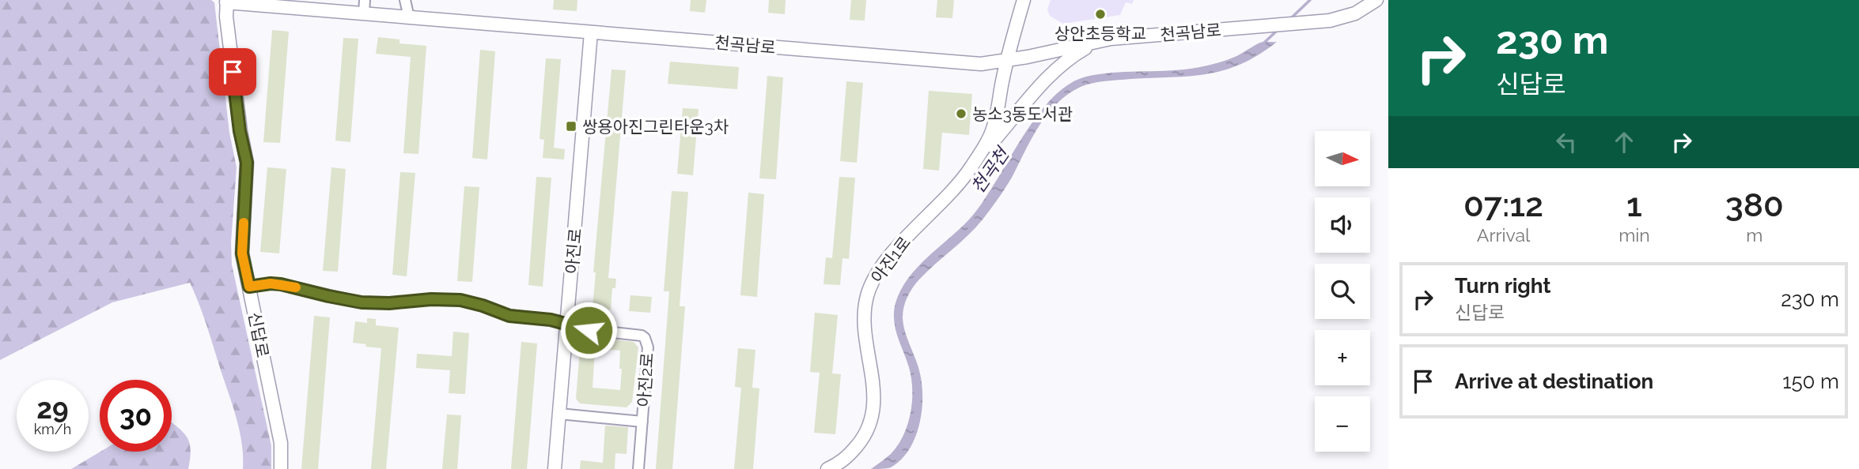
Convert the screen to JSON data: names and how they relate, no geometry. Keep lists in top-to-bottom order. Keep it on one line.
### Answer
{"streets":{"street":["천곡남로","아진로","아진1로","신답로","아진2로"]},"crossings":[["천곡남로","아진로"],["천곡남로","아진1로"],["천곡남로","신답로"],["아진로","아진2로"]],"water":["천곡천"],"places":{"other":["상안초등학교","농소3동도서관"],"transit":["쌍용아진그린타운3차"]},"north":"right","page":{"turn":["230 m","신답로"],"map_buttons":["+","−"],"eta":["07:12","Arrival","1","min","380","m"],"list":[{"name":"Turn right","note":"신답로","value":"230 m"},{"name":"Arrive at destination","value":"150 m"}],"speed":"29 km/h","limit":"30"}}
